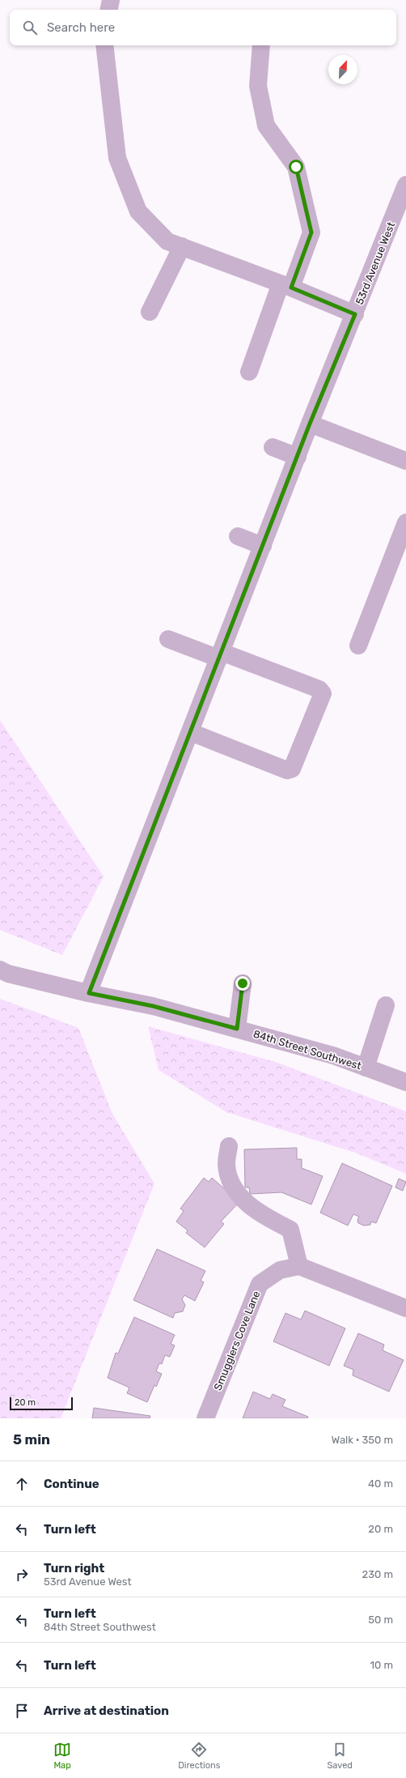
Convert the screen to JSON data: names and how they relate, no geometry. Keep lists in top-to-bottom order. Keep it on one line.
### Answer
{"streets":{"street":["53rd Avenue West","84th Street Southwest","Smugglers Cove Lane"]},"crossings":[["53rd Avenue West","84th Street Southwest"]],"scale_bar":"20 m","north":"top right","page":{"search":"Search here","scale":"20 m","heading":["5 min","Walk · 350 m"],"list":[["Continue","40 m"],["Turn left","20 m"],["Turn right","53rd Avenue West","230 m"],["Turn left","84th Street Southwest","50 m"],["Turn left","10 m"],"Arrive at destination"],"nav":["Map","Directions","Saved"]}}
